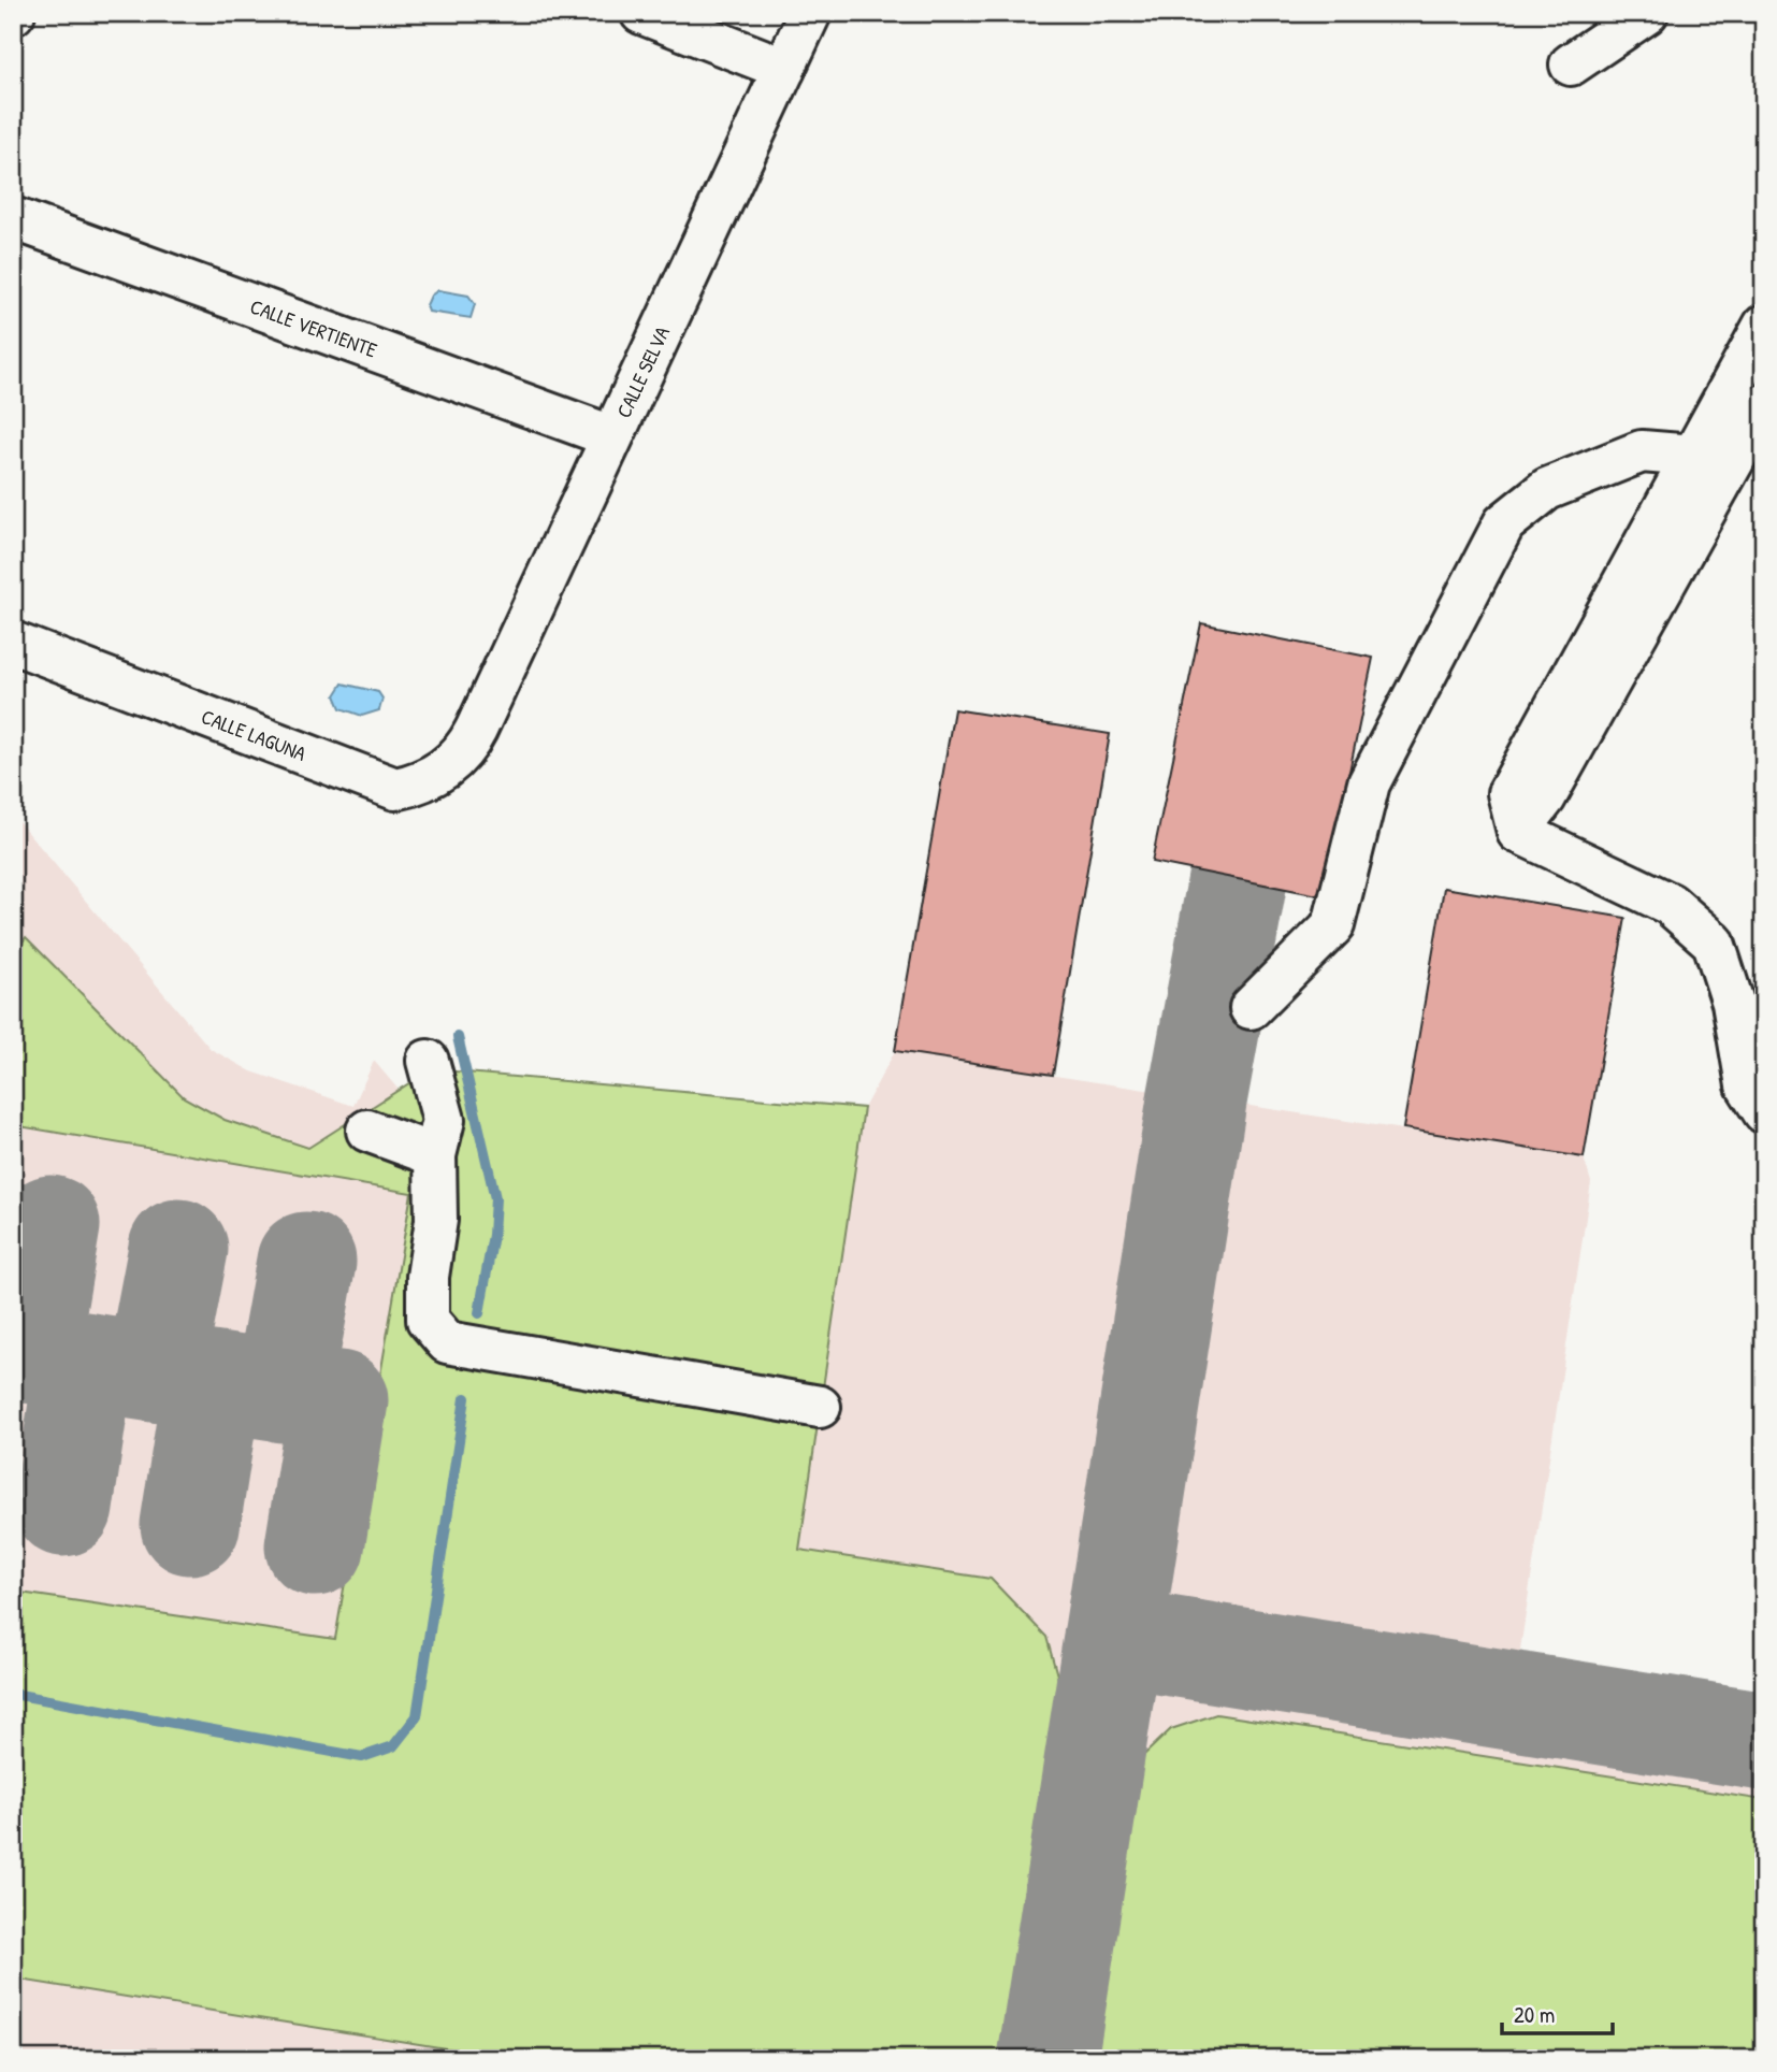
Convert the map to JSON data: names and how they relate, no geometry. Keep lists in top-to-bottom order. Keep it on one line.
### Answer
{"streets":{"street":["CALLE VERTIENTE","CALLE SELVA","CALLE LAGUNA"]},"crossings":[["CALLE VERTIENTE","CALLE SELVA"],["CALLE SELVA","CALLE LAGUNA"]],"scale_bar":"20 m"}
